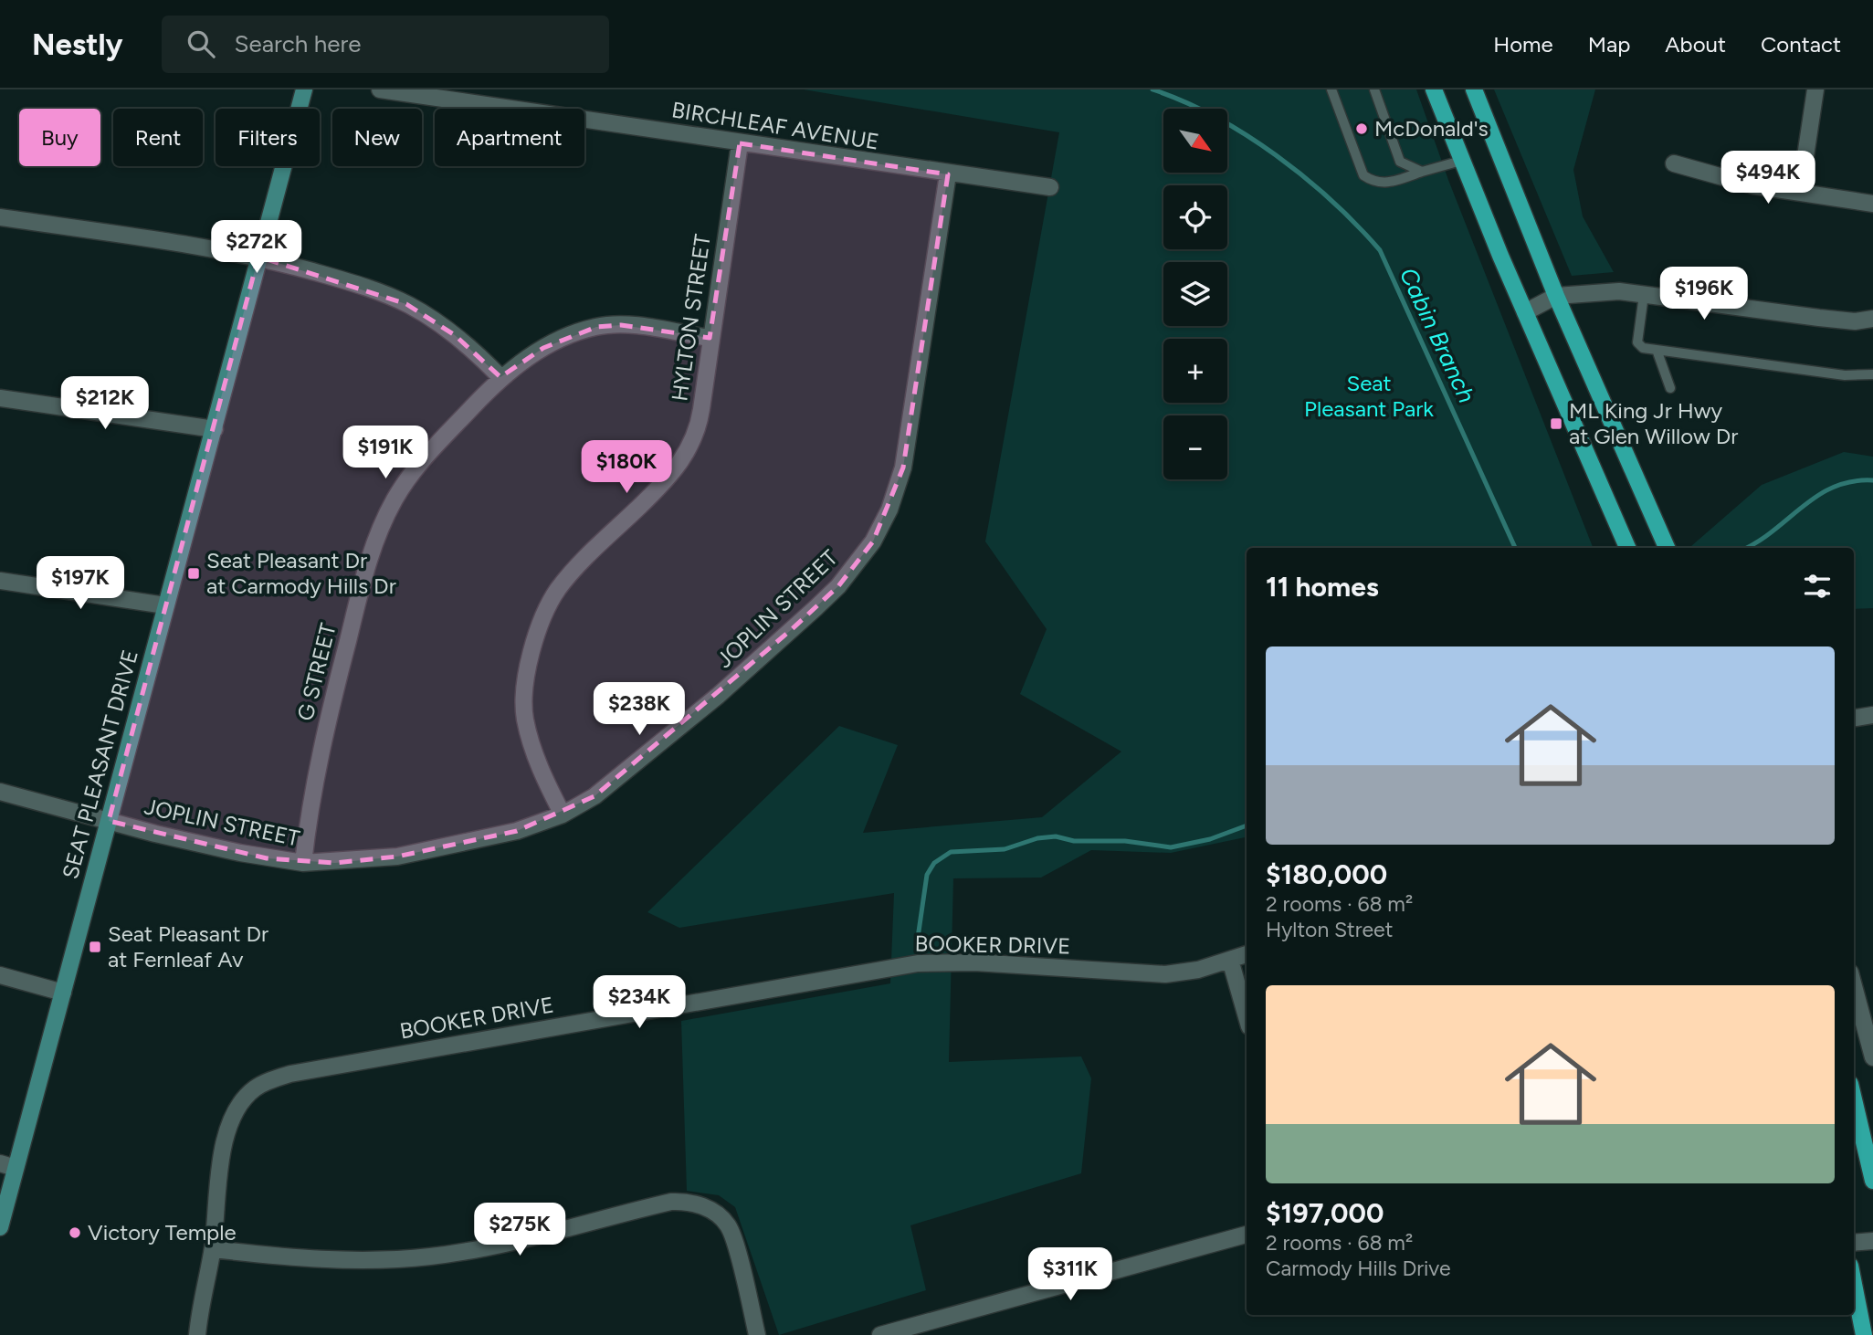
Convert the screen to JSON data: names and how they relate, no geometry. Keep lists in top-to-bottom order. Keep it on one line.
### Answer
{"streets":{"street":["BIRCHLEAF AVENUE","HYLTON STREET","JOPLIN STREET","G STREET","SEAT PLEASANT DRIVE","BOOKER DRIVE"]},"crossings":[["BIRCHLEAF AVENUE","HYLTON STREET"],["BIRCHLEAF AVENUE","JOPLIN STREET"],["HYLTON STREET","JOPLIN STREET"],["HYLTON STREET","G STREET"],["JOPLIN STREET","G STREET"],["JOPLIN STREET","SEAT PLEASANT DRIVE"]],"water":["Cabin Branch"],"parks":["Seat Pleasant Park"],"places":{"other":["McDonald's","Victory Temple"],"transit":["ML King Jr Hwy at Glen Willow Dr","Seat Pleasant Dr at Carmody Hills Dr","Seat Pleasant Dr at Fernleaf Av"]},"north":"bottom right","page":{"header":"Nestly","search":"Search here","nav":["Home","Map","About","Contact"],"map_buttons":["+","−"],"chip":["Buy","Rent","Filters","New","Apartment"],"price":["$494K","$272K","$196K","$212K","$191K","$180K","$197K","$238K","$234K","$275K","$311K"],"heading":"11 homes","list":[{"name":"$180,000","note":"2 rooms · 68 m² · Hylton Street"},{"name":"$197,000","note":"2 rooms · 68 m² · Carmody Hills Drive"}]}}
